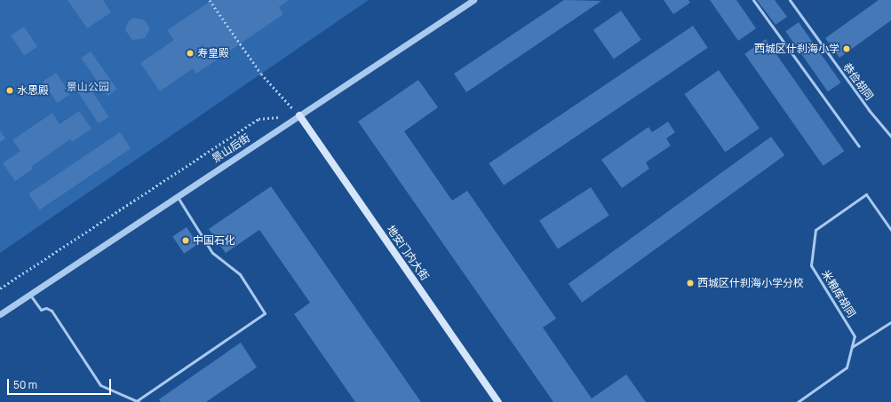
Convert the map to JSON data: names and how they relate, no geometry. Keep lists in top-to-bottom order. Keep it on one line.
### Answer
{"streets":{"main road":["地安门内大街"],"street":["景山后街"],"lane":["恭俭胡同","米粮库胡同"]},"crossings":[["景山后街","地安门内大街"]],"parks":["景山公园"],"places":["西城区什刹海小学","寿皇殿","水思殿","中国石化","西城区什刹海小学分校"],"scale_bar":"50 m"}
